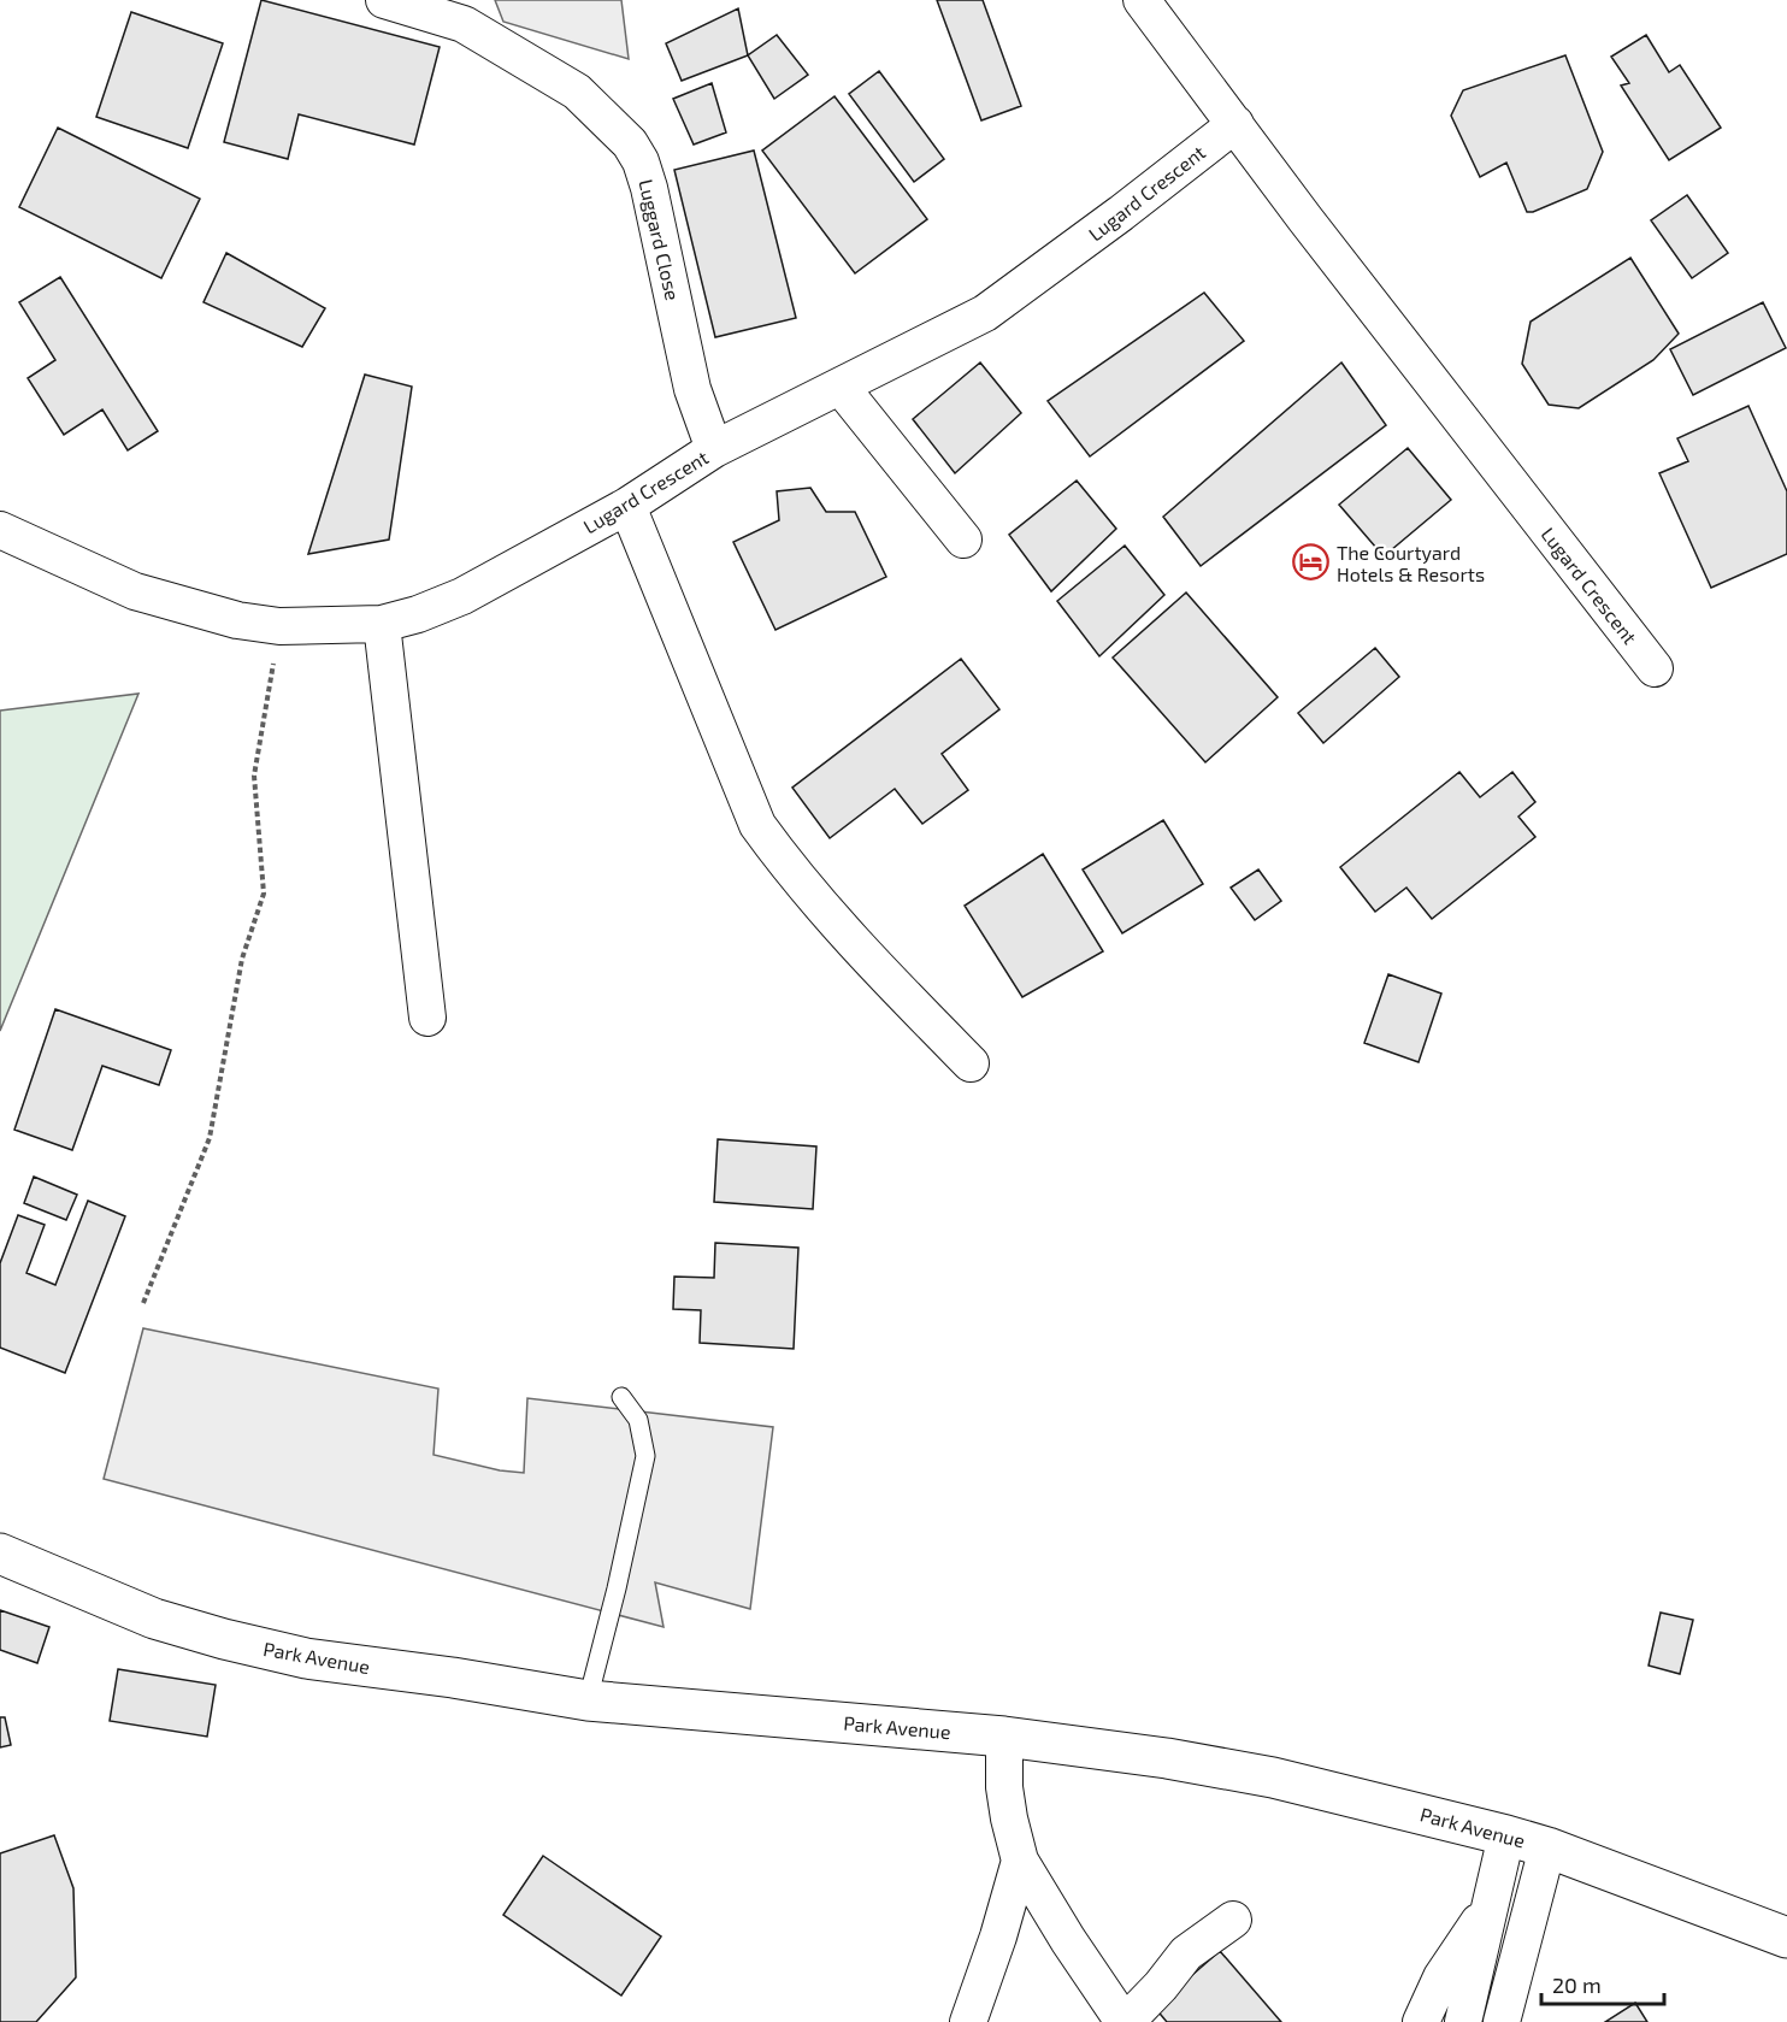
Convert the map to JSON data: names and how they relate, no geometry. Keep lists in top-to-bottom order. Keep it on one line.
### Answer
{"streets":{"street":["Lugard Crescent","Luggard Close","Park Avenue"]},"crossings":[["Lugard Crescent","Luggard Close"]],"places":{"hotel":["The Courtyard Hotels & Resorts"]},"scale_bar":"20 m"}
